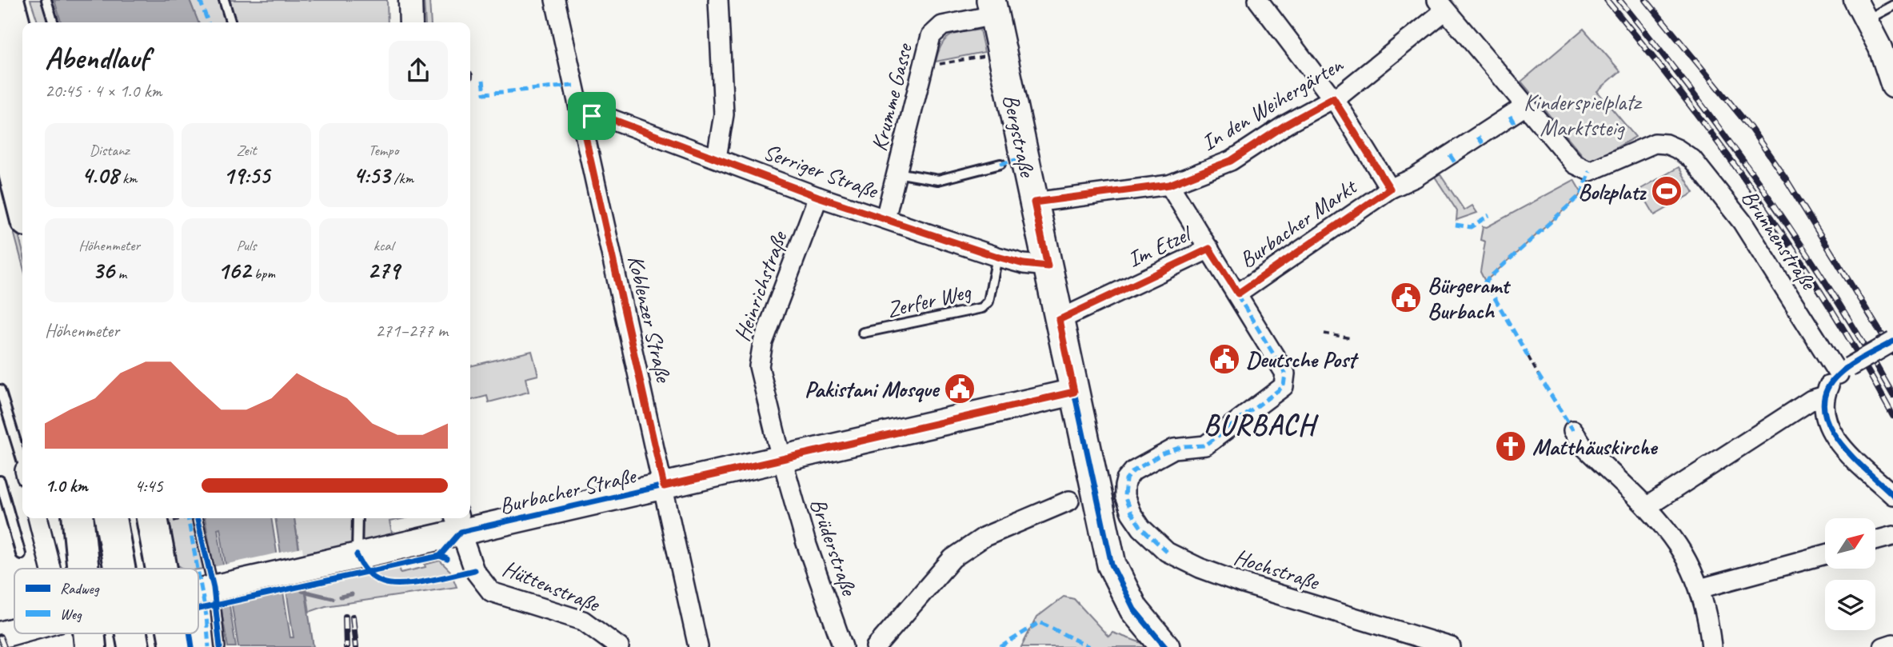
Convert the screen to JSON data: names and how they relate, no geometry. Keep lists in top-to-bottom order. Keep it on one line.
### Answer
{"streets":{"main road":["Bergstraße","Burbacher Straße"],"street":["Krumme Gasse","In den Weihergärten","Serriger Straße","Burbacher Markt","Brunnenstraße","Im Etzel","Heinrichstraße","Koblenzer Straße","Brüderstraße","Hochstraße","Hüttenstraße"],"lane":["Zerfer Weg"]},"crossings":[["Krumme Gasse","Bergstraße"],["Krumme Gasse","Serriger Straße"],["In den Weihergärten","Bergstraße"],["In den Weihergärten","Im Etzel"],["Bergstraße","Serriger Straße"],["Bergstraße","Im Etzel"],["Bergstraße","Burbacher Straße"],["Serriger Straße","Heinrichstraße"],["Serriger Straße","Zerfer Weg"],["Serriger Straße","Koblenzer Straße"],["Burbacher Markt","Brunnenstraße"],["Burbacher Markt","Im Etzel"],["Burbacher Markt","Hochstraße"],["Heinrichstraße","Burbacher Straße"],["Heinrichstraße","Brüderstraße"],["Koblenzer Straße","Burbacher Straße"],["Burbacher Straße","Brüderstraße"],["Burbacher Straße","Hüttenstraße"]],"districts":["BURBACH"],"parks":["Kinderspielplatz Marktsteig"],"places":{"sports":["Bolzplatz"],"public building":["Bürgeramt Burbach","Deutsche Post","Pakistani Mosque"],"church":["Matthäuskirche"]},"legend":["Radweg","Weg"],"north":"top right","page":{"heading":["Abendlauf","20:45 · 4 × 1.0 km"],"stats":[["Distanz","4.08 km"],["Zeit","19:55"],["Tempo","4:53 /km"],["Höhenmeter","36 m"],["Puls","162 bpm"],["kcal","279"]],"chart":["Höhenmeter","271–277 m"],"list":[{"name":"1.0 km","note":"4:45"}]}}
